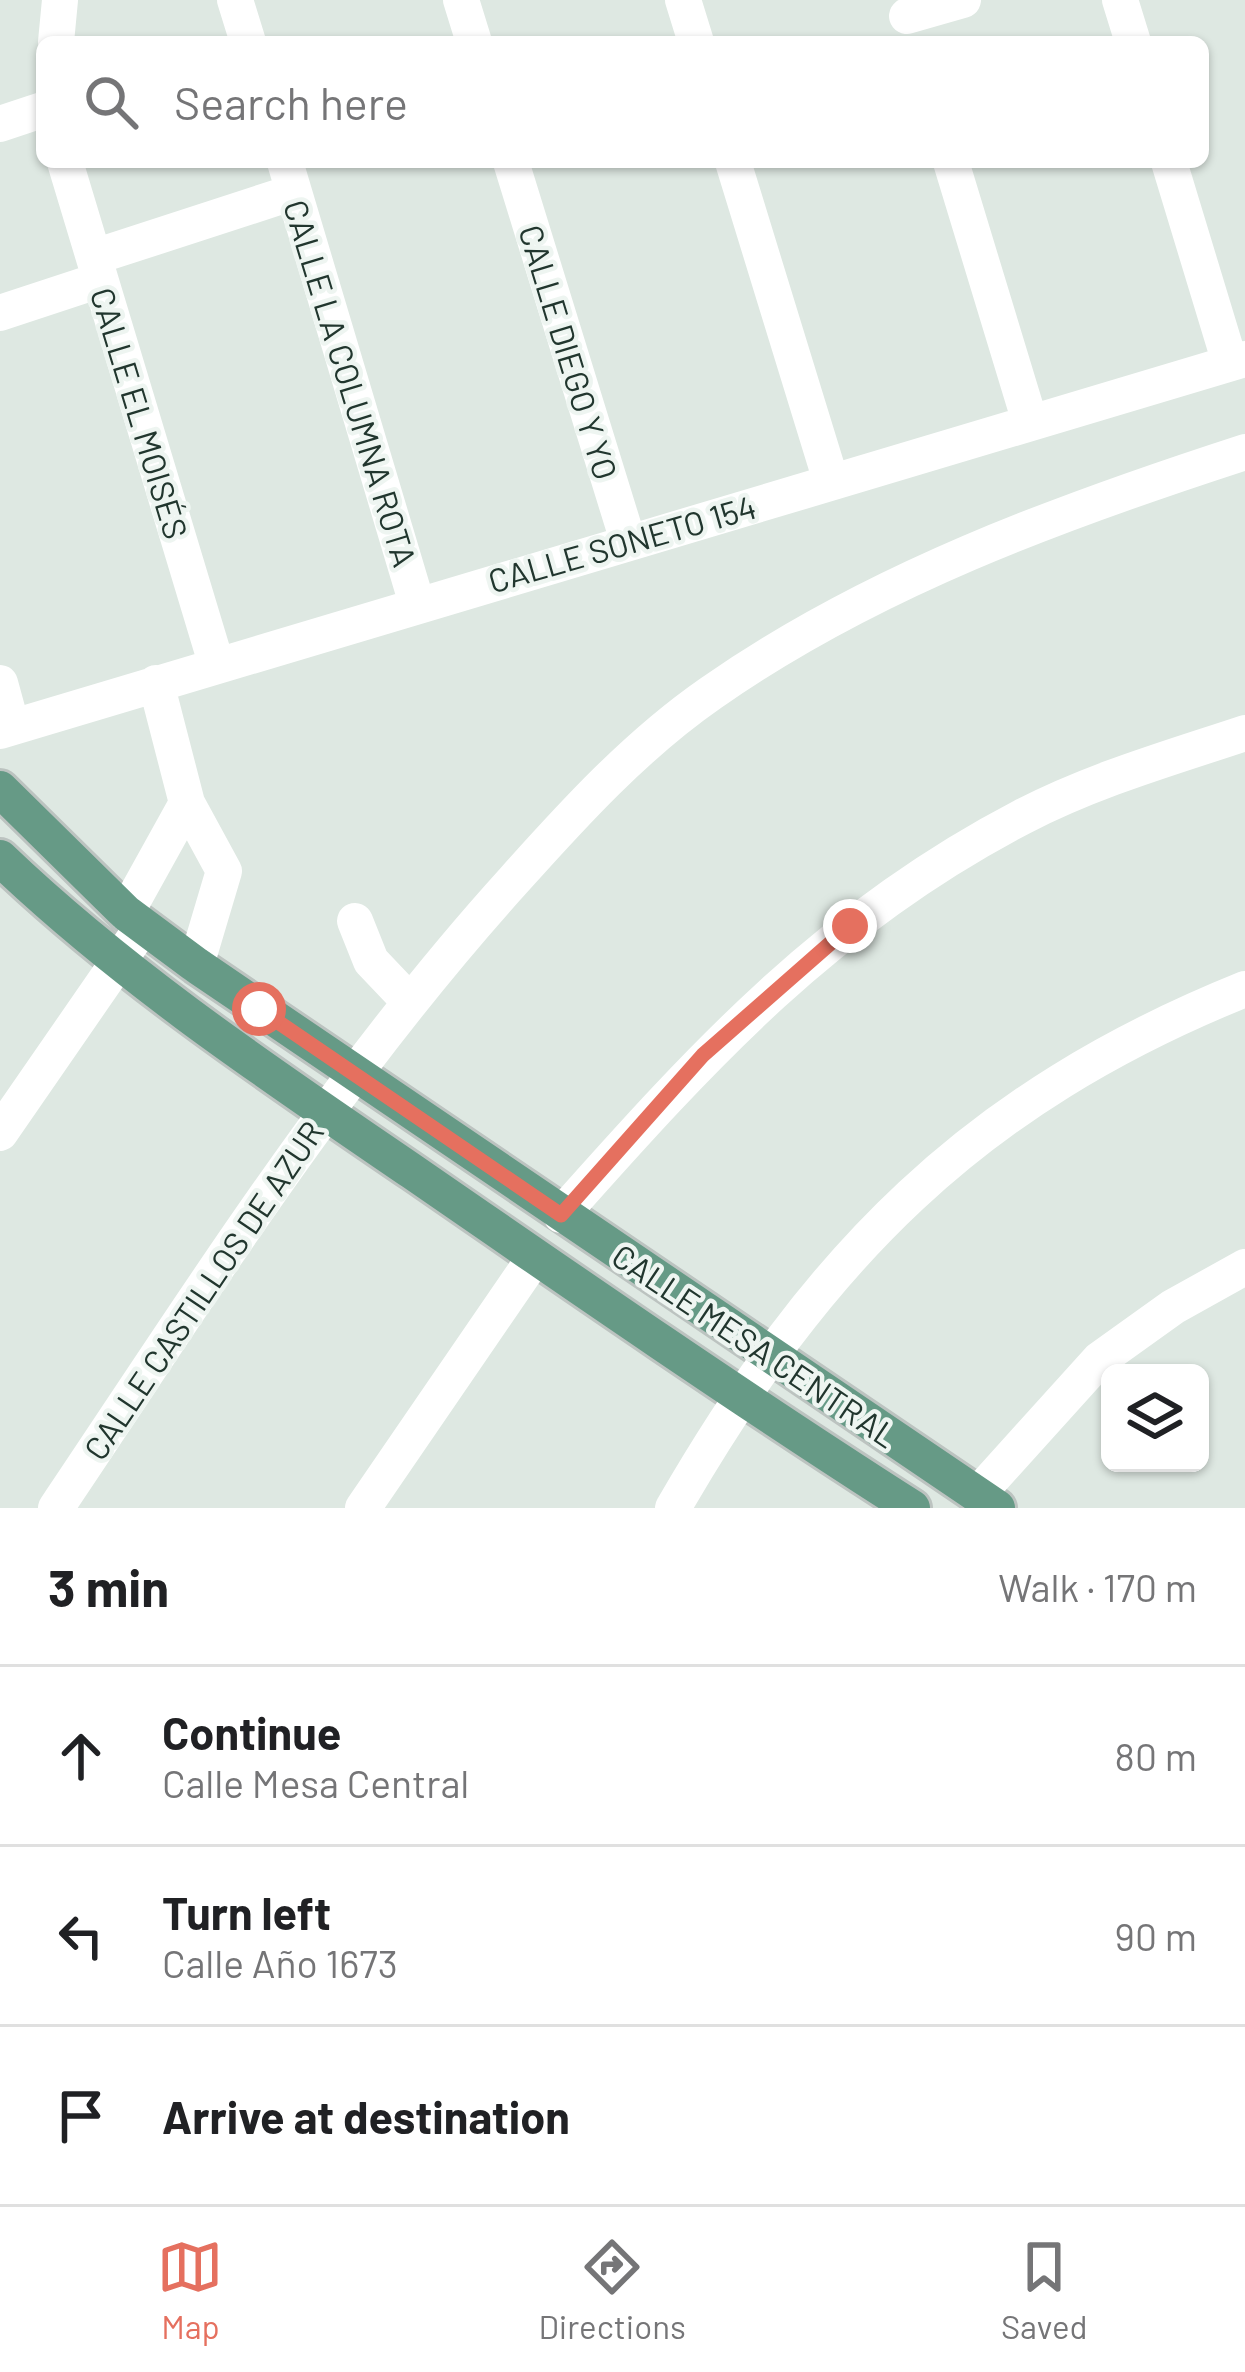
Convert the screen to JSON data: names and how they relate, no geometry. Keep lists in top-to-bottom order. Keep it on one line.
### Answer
{"streets":{"main road":["CALLE MESA CENTRAL"],"street":["CALLE DIEGO Y YO","CALLE LA COLUMNA ROTA","CALLE EL MOISÉS","CALLE SONETO 154","CALLE CASTILLOS DE AZUR"]},"crossings":[["CALLE DIEGO Y YO","CALLE SONETO 154"],["CALLE LA COLUMNA ROTA","CALLE SONETO 154"],["CALLE EL MOISÉS","CALLE SONETO 154"],["CALLE CASTILLOS DE AZUR","CALLE MESA CENTRAL"]],"page":{"search":"Search here","heading":["3 min","Walk · 170 m"],"list":[["Continue","Calle Mesa Central","80 m"],["Turn left","Calle Año 1673","90 m"],"Arrive at destination"],"nav":["Map","Directions","Saved"]}}
